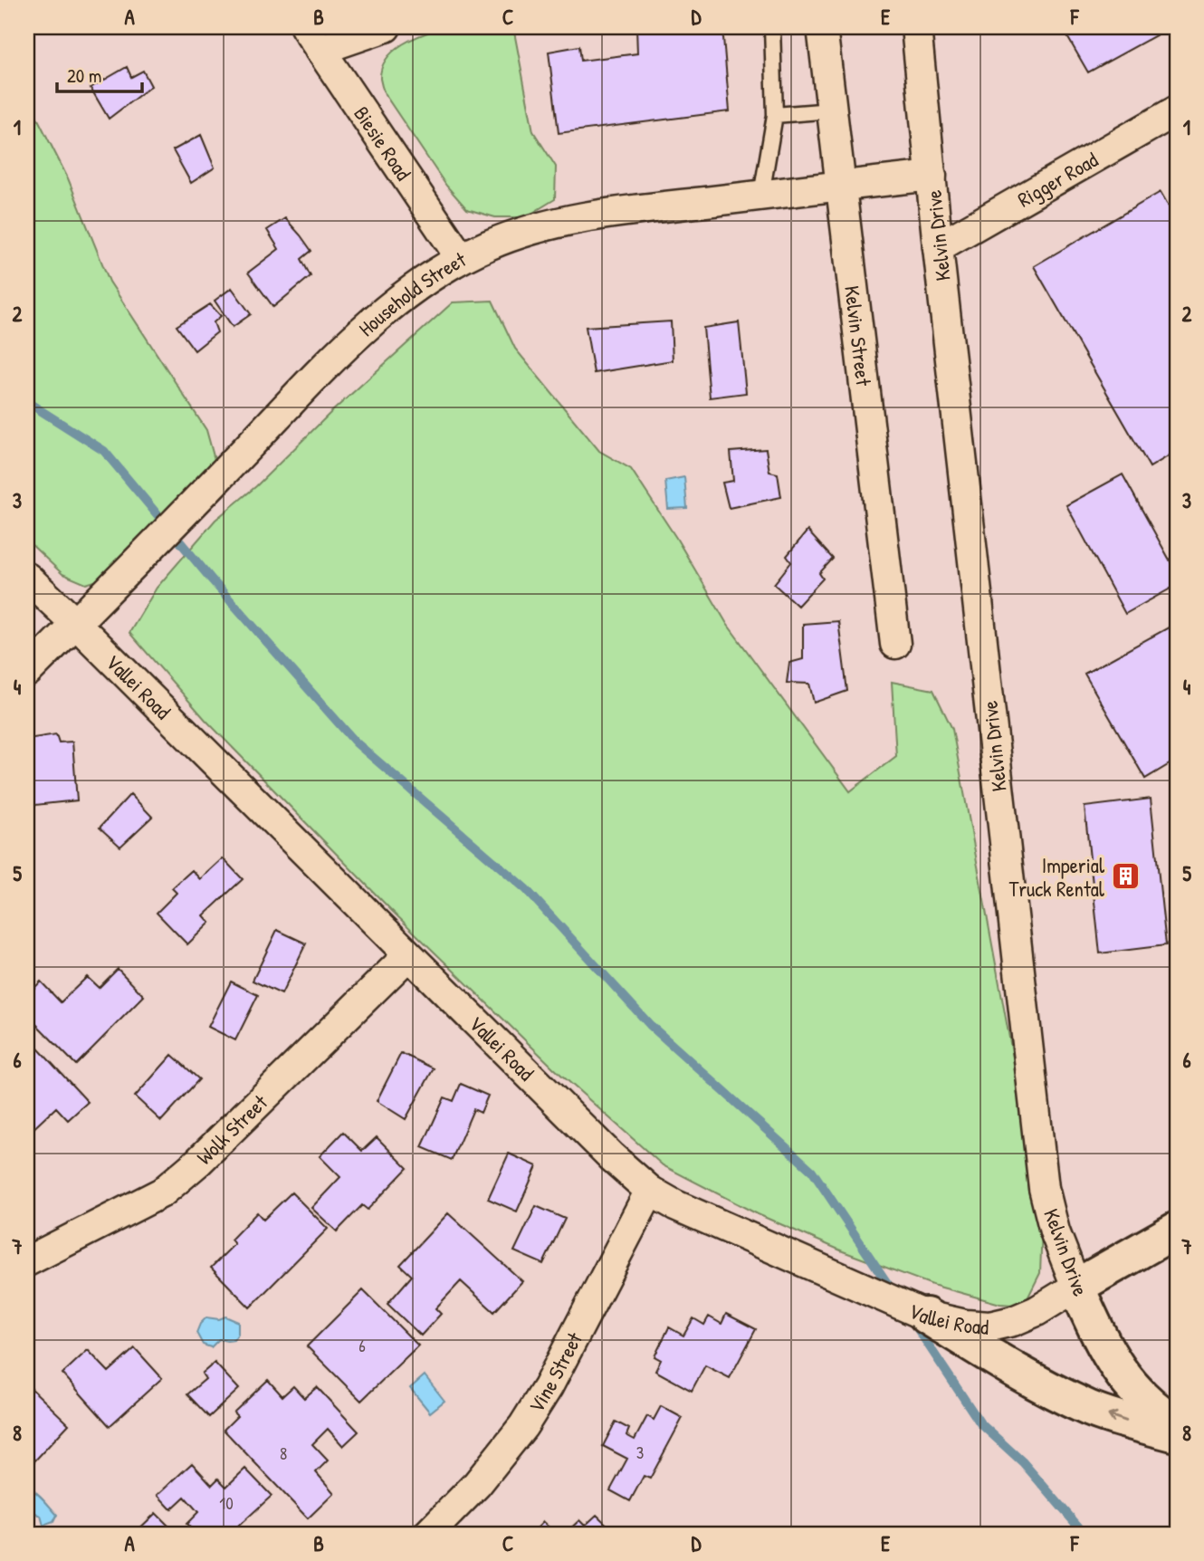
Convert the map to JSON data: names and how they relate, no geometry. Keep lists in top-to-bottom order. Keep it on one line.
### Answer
{"streets":{"street":["Biesie Road","Rigger Road","Kelvin Drive","Household Street","Kelvin Street","Vallei Road","Wolk Street","Vine Street"]},"crossings":[["Biesie Road","Household Street"],["Rigger Road","Kelvin Drive"],["Kelvin Drive","Household Street"],["Kelvin Drive","Vallei Road"],["Household Street","Kelvin Street"],["Household Street","Vallei Road"],["Vallei Road","Wolk Street"],["Vallei Road","Vine Street"]],"places":{"building":["Imperial Truck Rental"]},"house_numbers":["6","3","8","10"],"scale_bar":"20 m","grid":{"columns":["A","B","C","D","E","F"],"rows":["1","2","3","4","5","6","7","8"]}}
